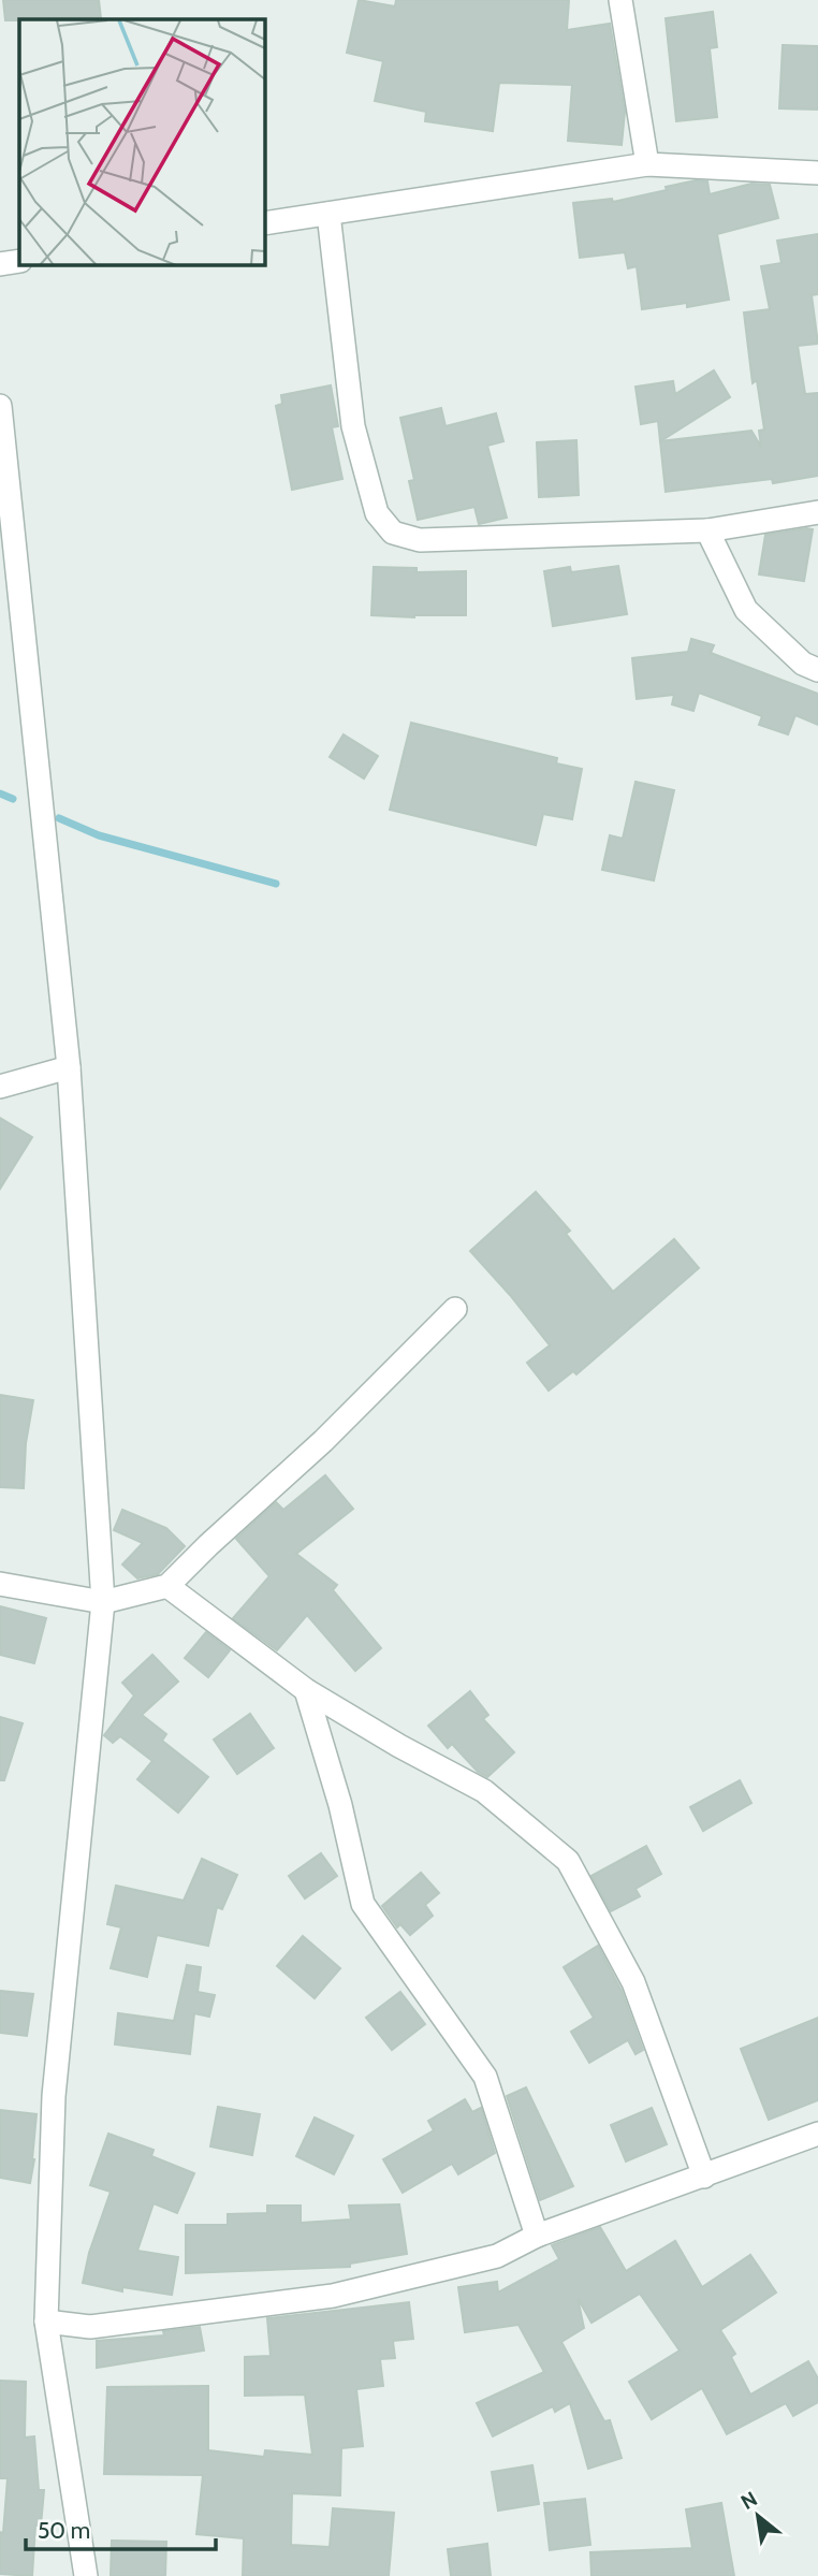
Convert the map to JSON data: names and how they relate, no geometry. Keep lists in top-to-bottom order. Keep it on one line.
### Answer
{"scale_bar":"50 m","north":"top left"}
